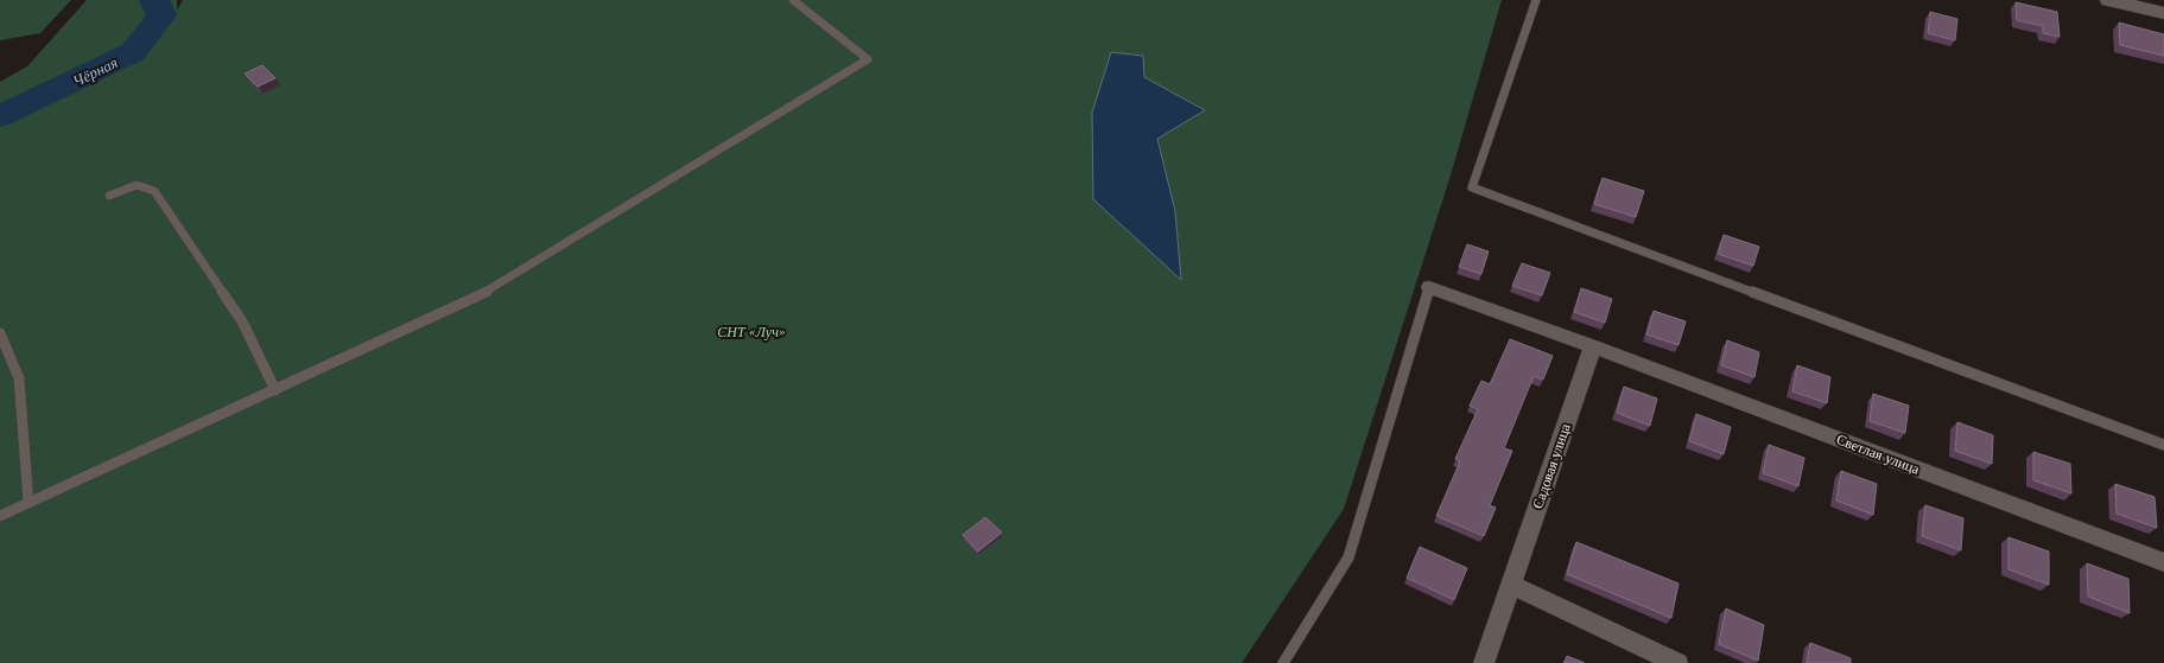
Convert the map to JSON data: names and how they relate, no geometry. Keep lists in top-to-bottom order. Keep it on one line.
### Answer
{"streets":{"street":["Светлая улица","Садовая улица"]},"crossings":[["Светлая улица","Садовая улица"]],"water":["Чёрная"],"parks":["СНТ «Луч»"]}
